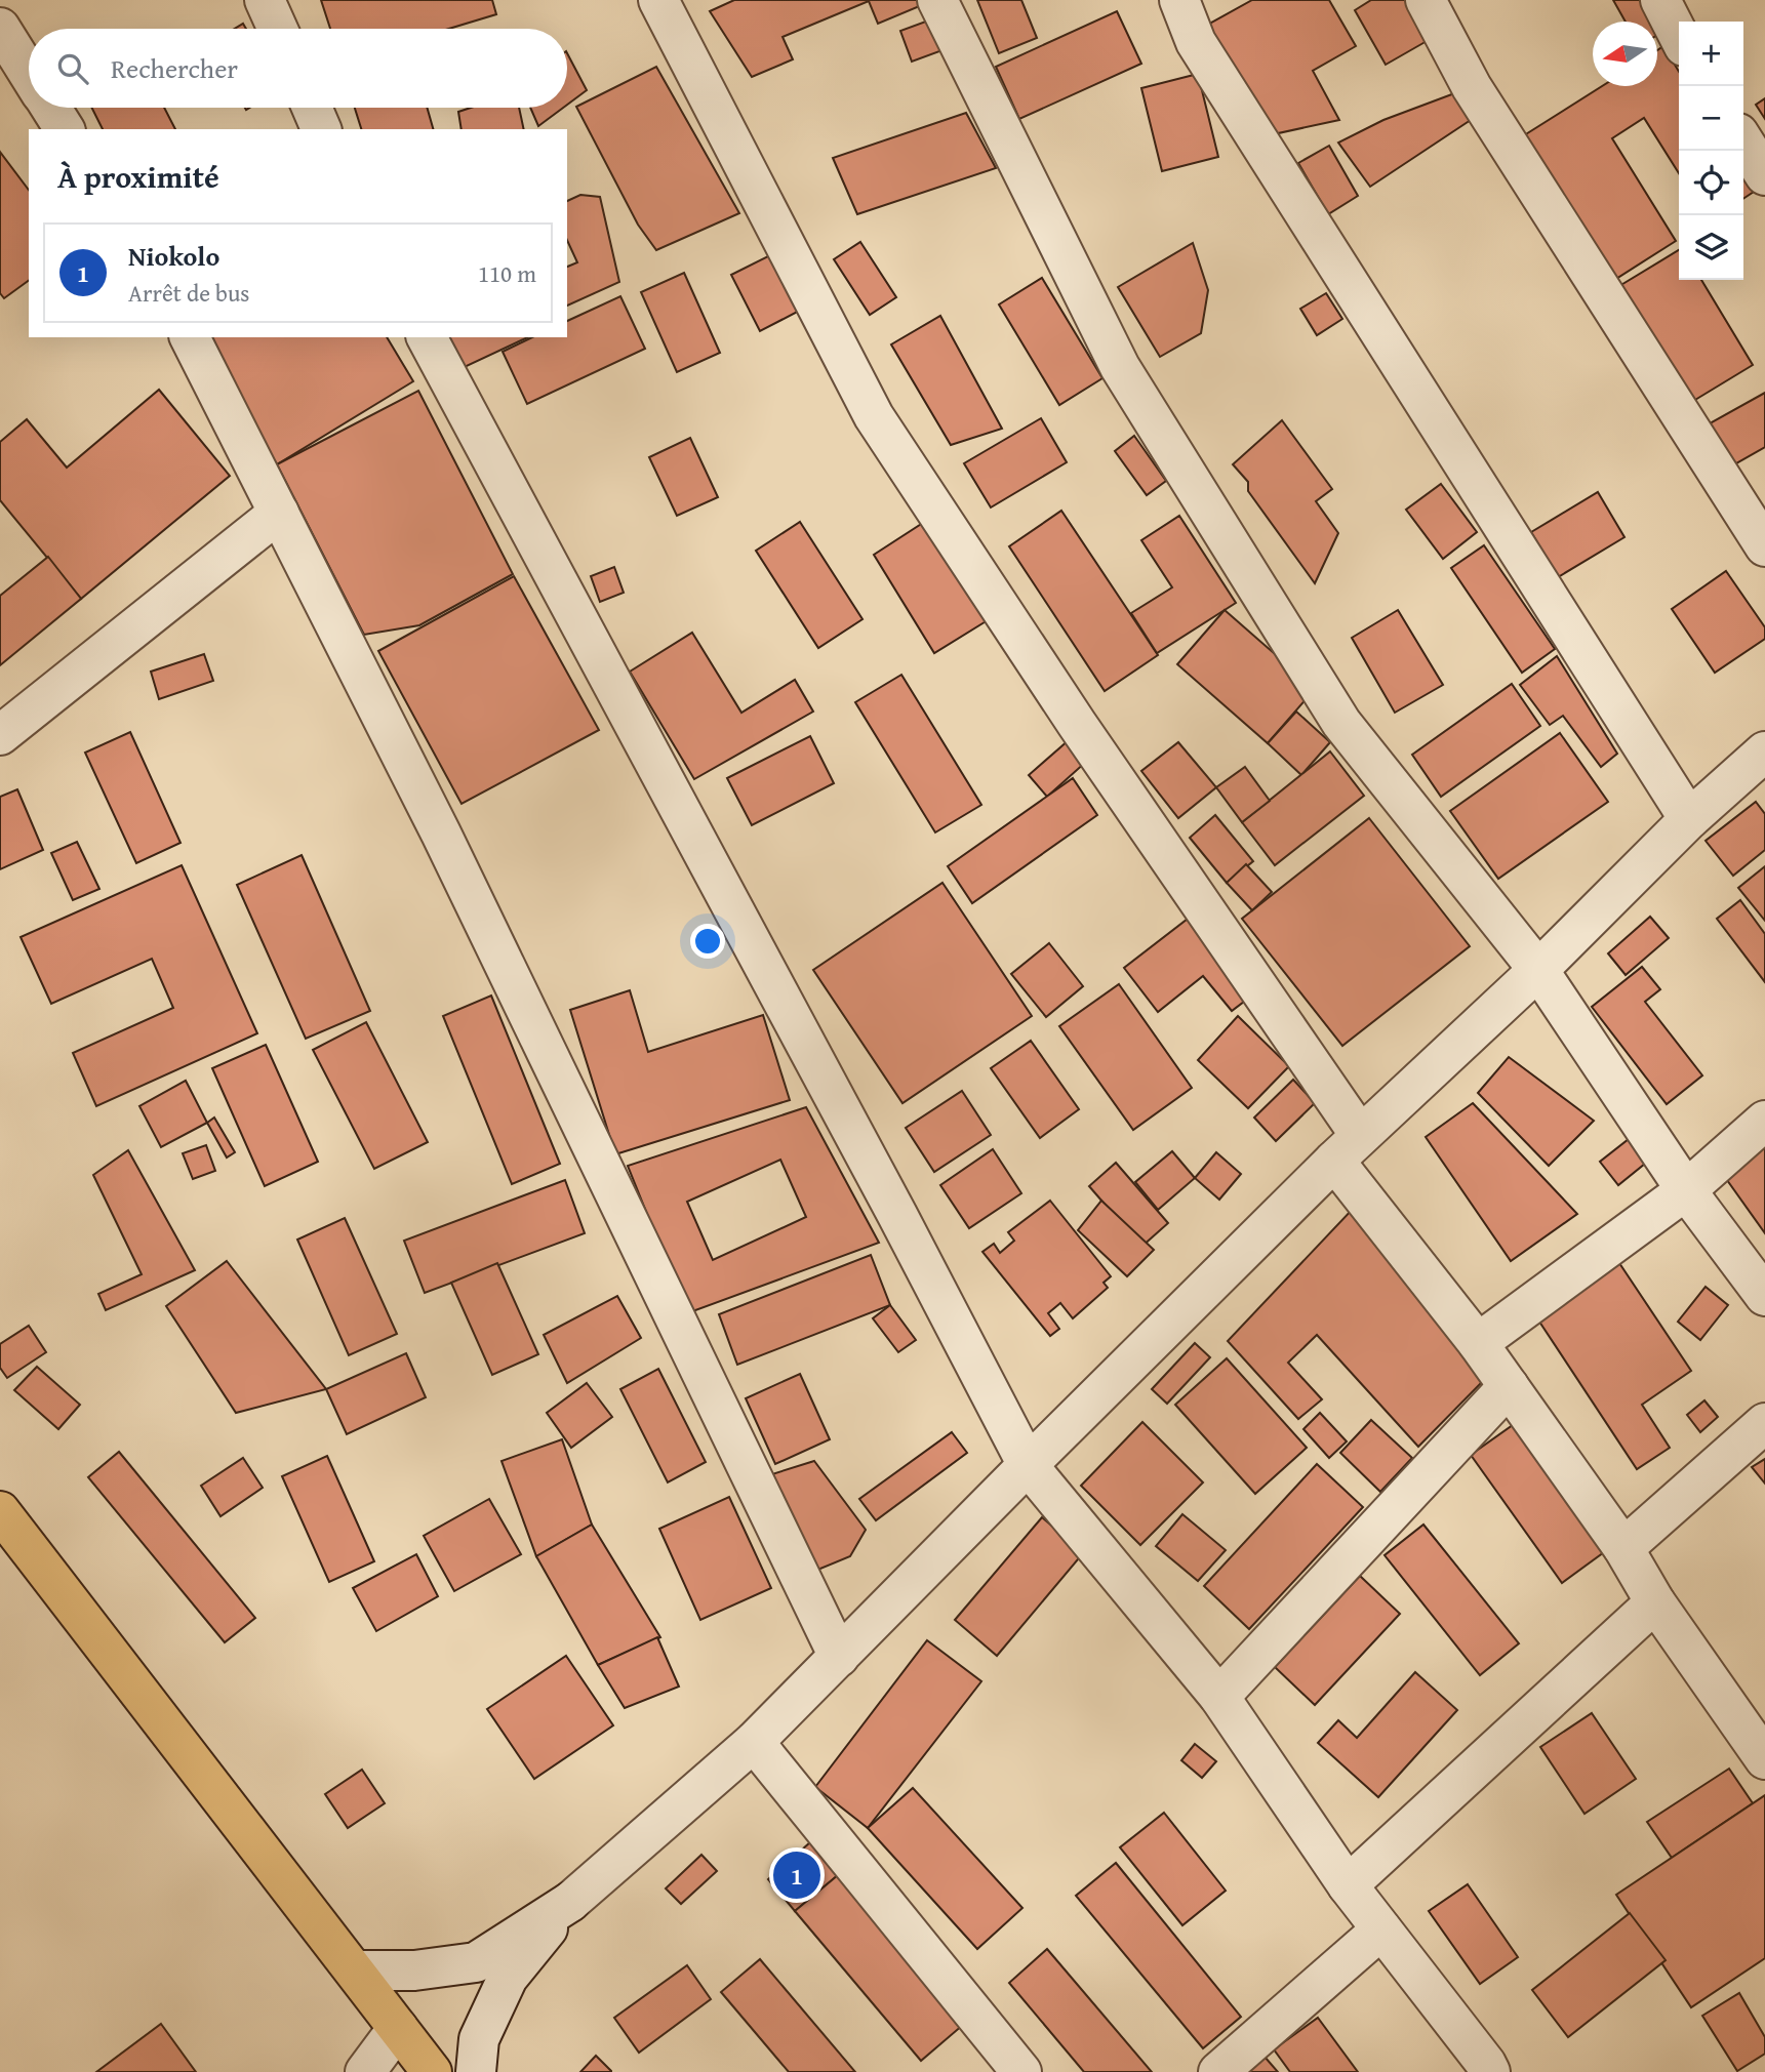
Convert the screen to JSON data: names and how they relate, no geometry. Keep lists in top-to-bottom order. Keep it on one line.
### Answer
{"north":"left","page":{"map_buttons":["+","−"],"search":"Rechercher","heading":"À proximité","list":[{"mark":"1","name":"Niokolo","note":"Arrêt de bus","value":"110 m"}],"pins":"1"}}
